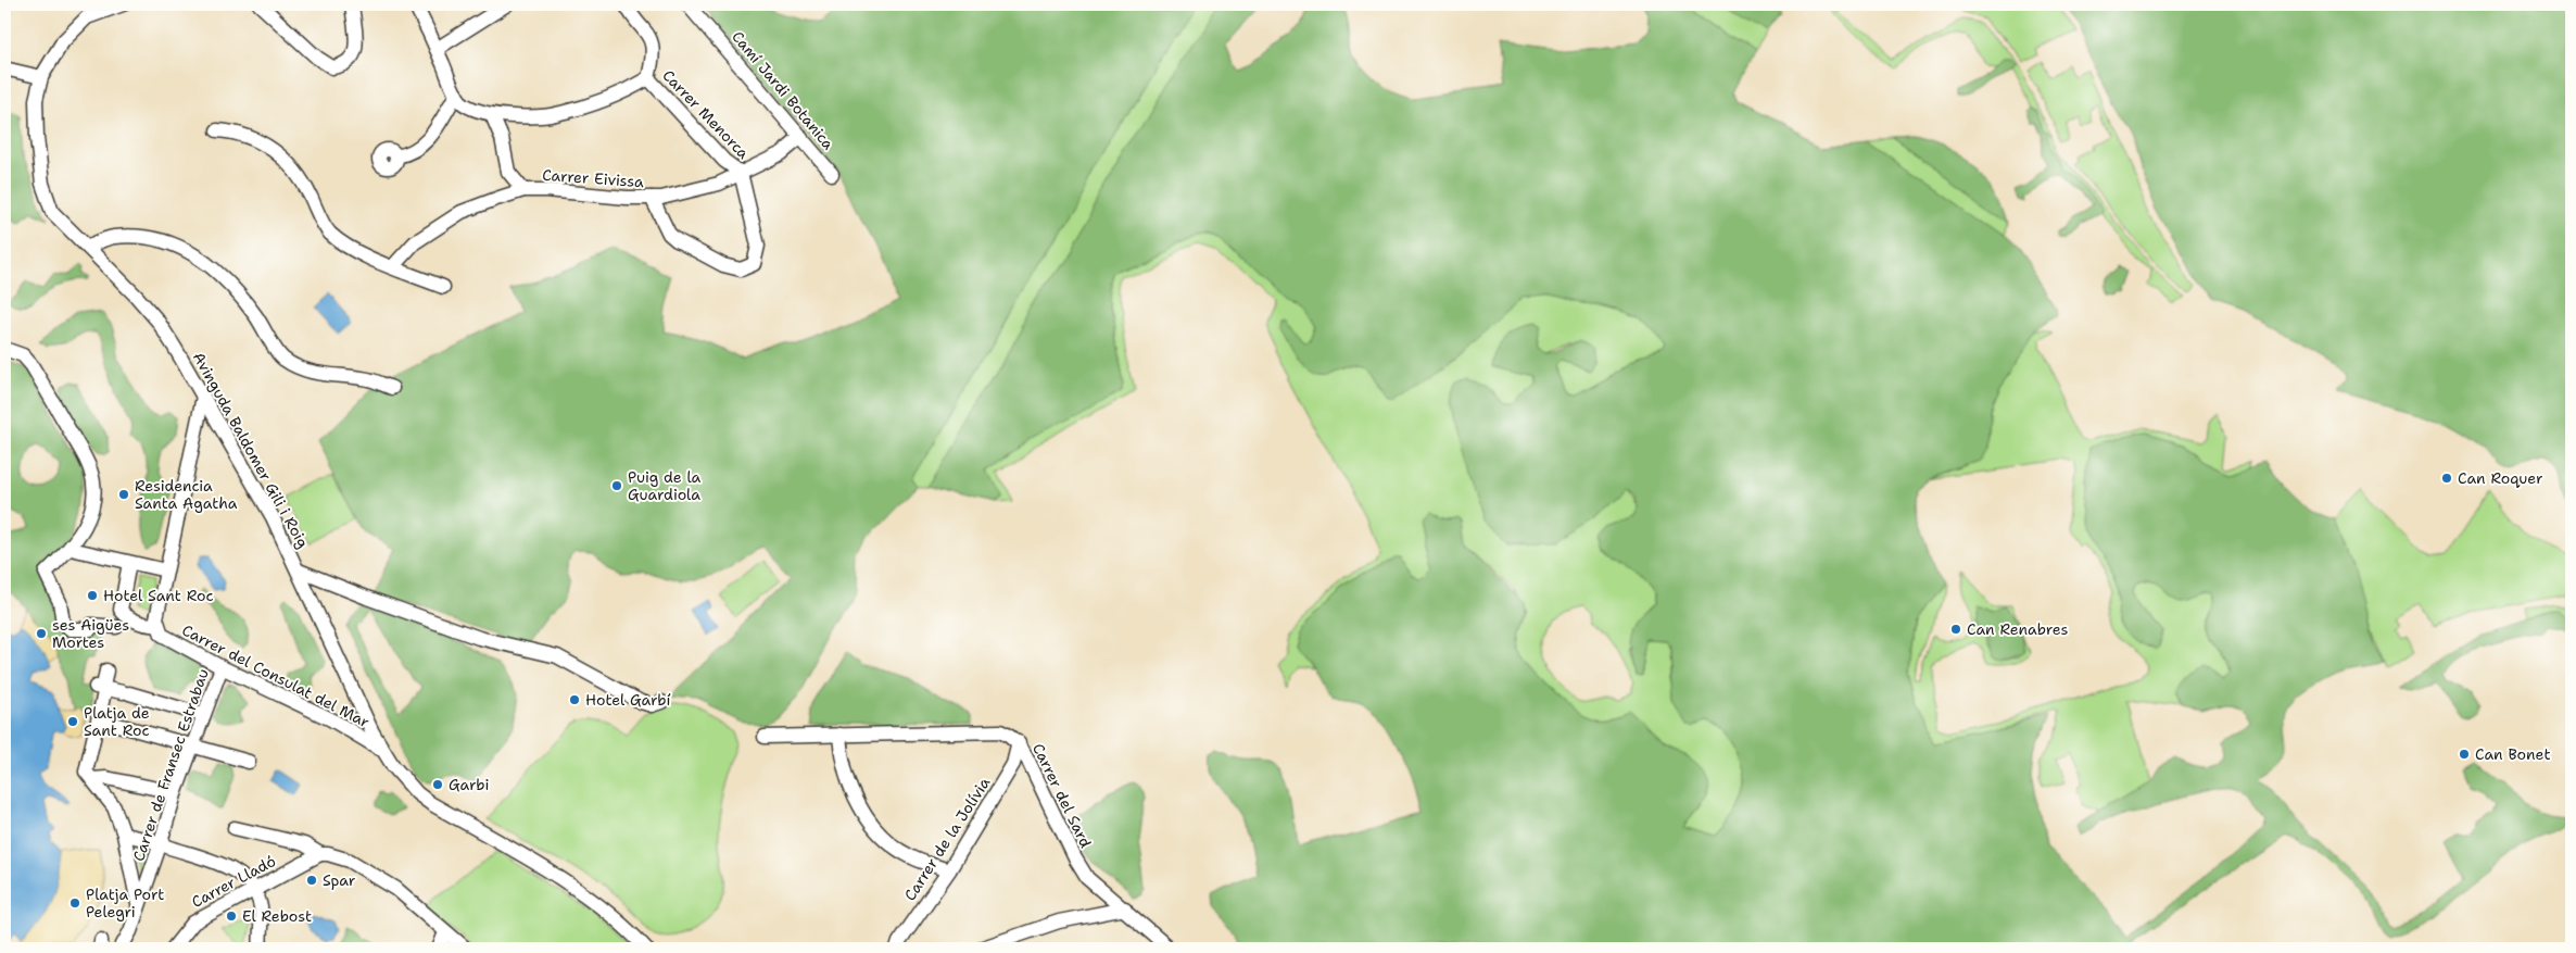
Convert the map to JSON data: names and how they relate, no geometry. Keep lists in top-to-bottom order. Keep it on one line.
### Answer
{"streets":{"street":["Camí Jardi Botanica","Carrer Menorca","Carrer Eivissa","Avinguda Baldomer Gili i Roig","Carrer del Consulat del Mar","Carrer de Fransec Estrabau","Carrer del Sard","Carrer de la Jolívia","Carrer Lladó"]},"crossings":[["Camí Jardi Botanica","Carrer Eivissa"],["Carrer Menorca","Carrer Eivissa"],["Avinguda Baldomer Gili i Roig","Carrer del Consulat del Mar"],["Carrer del Consulat del Mar","Carrer de Fransec Estrabau"],["Carrer del Sard","Carrer de la Jolívia"]],"places":["Can Roquer","Puig de la Guardiola","Residencia Santa Agatha","Hotel Sant Roc","Can Renabres","ses Aigües Mortes","Hotel Garbí","Platja de Sant Roc","Can Bonet","Garbi","Spar","Platja Port Pelegri","El Rebost"]}
